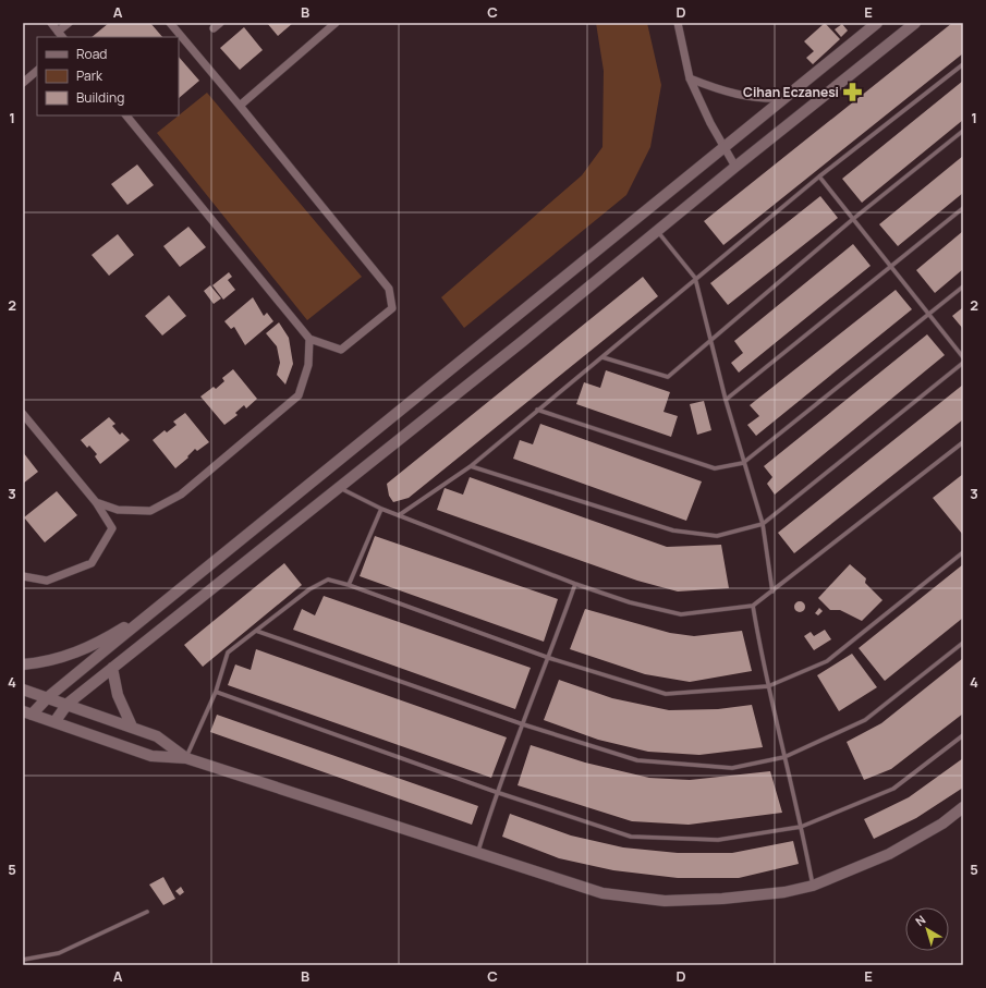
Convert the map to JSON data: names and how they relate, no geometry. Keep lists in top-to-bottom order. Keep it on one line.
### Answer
{"places":{"pharmacy":["Cihan Eczanesi"]},"legend":["Road","Park","Building"],"north":"top left","grid":{"columns":["A","B","C","D","E"],"rows":["1","2","3","4","5"]}}
